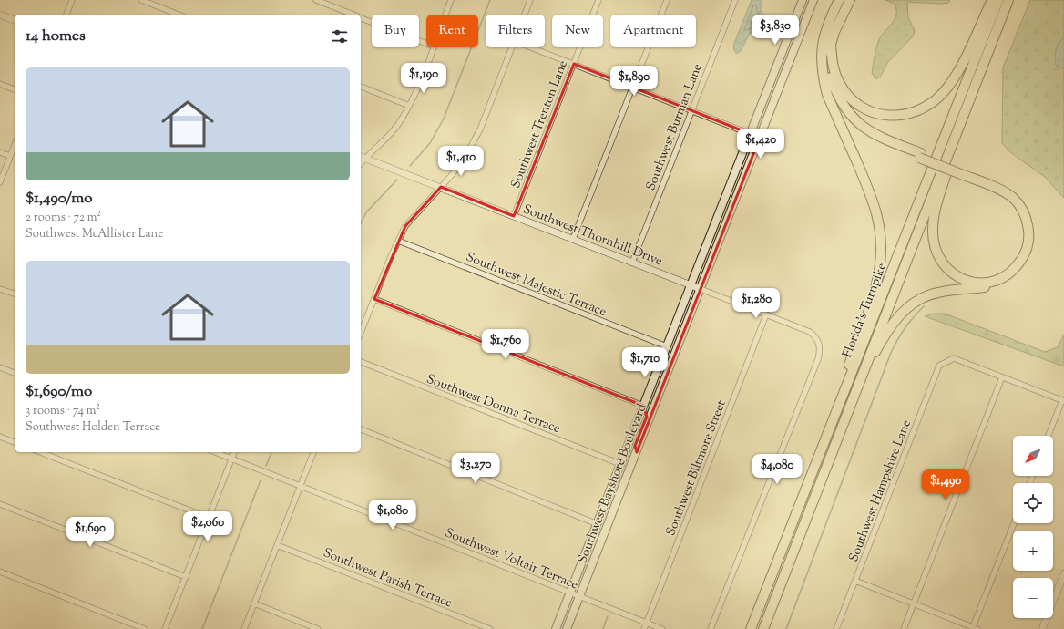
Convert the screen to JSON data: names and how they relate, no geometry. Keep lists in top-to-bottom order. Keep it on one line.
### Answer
{"streets":{"highway":["Florida's Turnpike"],"main road":["Southwest Bayshore Boulevard"],"street":["Southwest Trenton Lane","Southwest Burman Lane","Southwest Thornhill Drive","Southwest Majestic Terrace","Southwest Donna Terrace","Southwest Biltmore Street","Southwest Hampshire Lane","Southwest Voltair Terrace","Southwest Parish Terrace"]},"crossings":[["Southwest Trenton Lane","Southwest Thornhill Drive"],["Southwest Burman Lane","Southwest Thornhill Drive"],["Southwest Thornhill Drive","Southwest Biltmore Street"],["Southwest Thornhill Drive","Southwest Bayshore Boulevard"],["Southwest Majestic Terrace","Southwest Bayshore Boulevard"],["Southwest Donna Terrace","Southwest Bayshore Boulevard"],["Southwest Biltmore Street","Southwest Voltair Terrace"],["Southwest Bayshore Boulevard","Southwest Voltair Terrace"]],"north":"bottom left","page":{"price":["$3,830","$1,190","$1,890","$1,420","$1,410","$1,280","$1,760","$1,710","$3,270","$4,080","$1,490","$1,080","$2,060","$1,690"],"chip":["Buy","Rent","Filters","New","Apartment"],"heading":"14 homes","list":[{"name":"$1,490/mo","note":"2 rooms · 72 m² · Southwest McAllister Lane"},{"name":"$1,690/mo","note":"3 rooms · 74 m² · Southwest Holden Terrace"}],"map_buttons":["+","−"]}}
